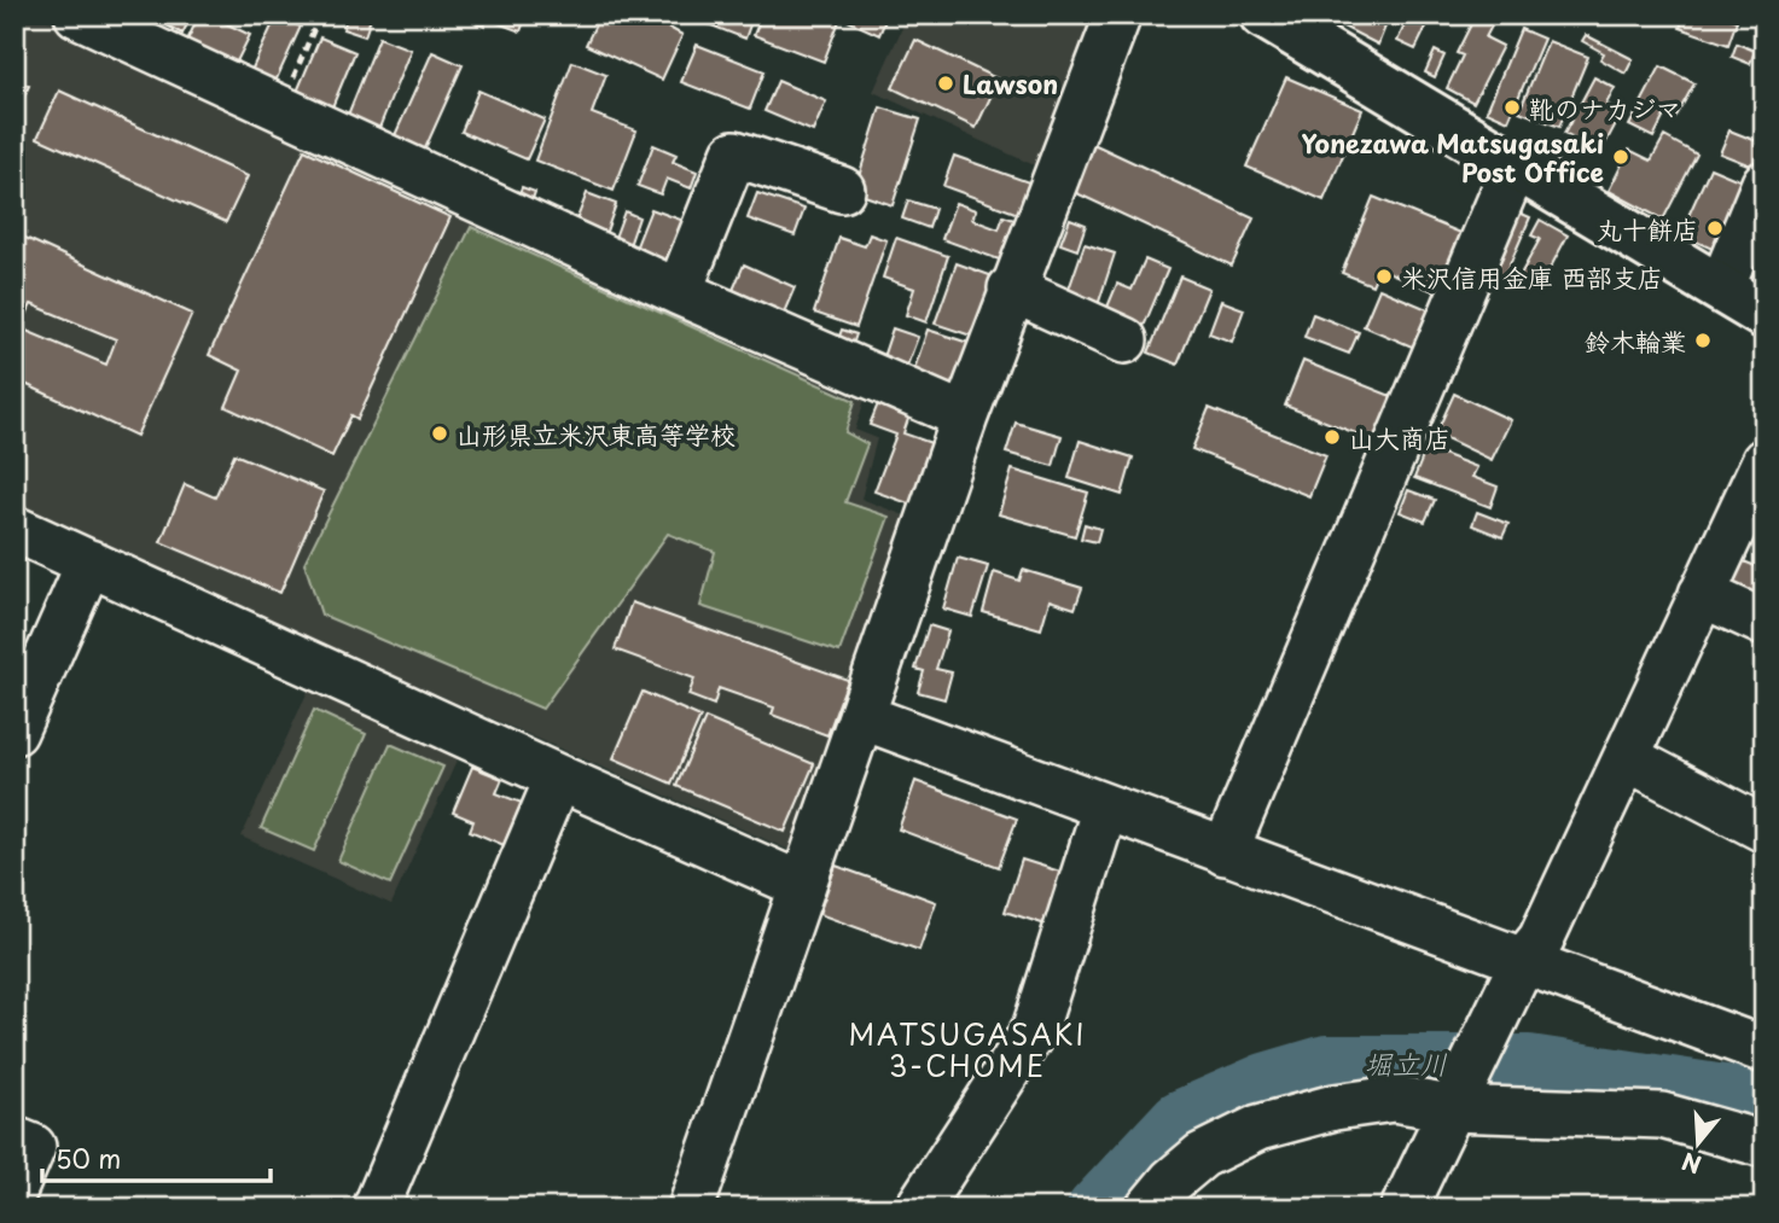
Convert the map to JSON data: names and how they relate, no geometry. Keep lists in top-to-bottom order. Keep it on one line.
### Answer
{"districts":["MATSUGASAKI 3-CHOME"],"water":["堀立川"],"places":["Lawson","靴のナカジマ","Yonezawa Matsugasaki Post Office","丸十餅店","米沢信用金庫 西部支店","鈴木輪業","山形県立米沢東高等学校","山大商店"],"scale_bar":"50 m","north":"bottom"}
